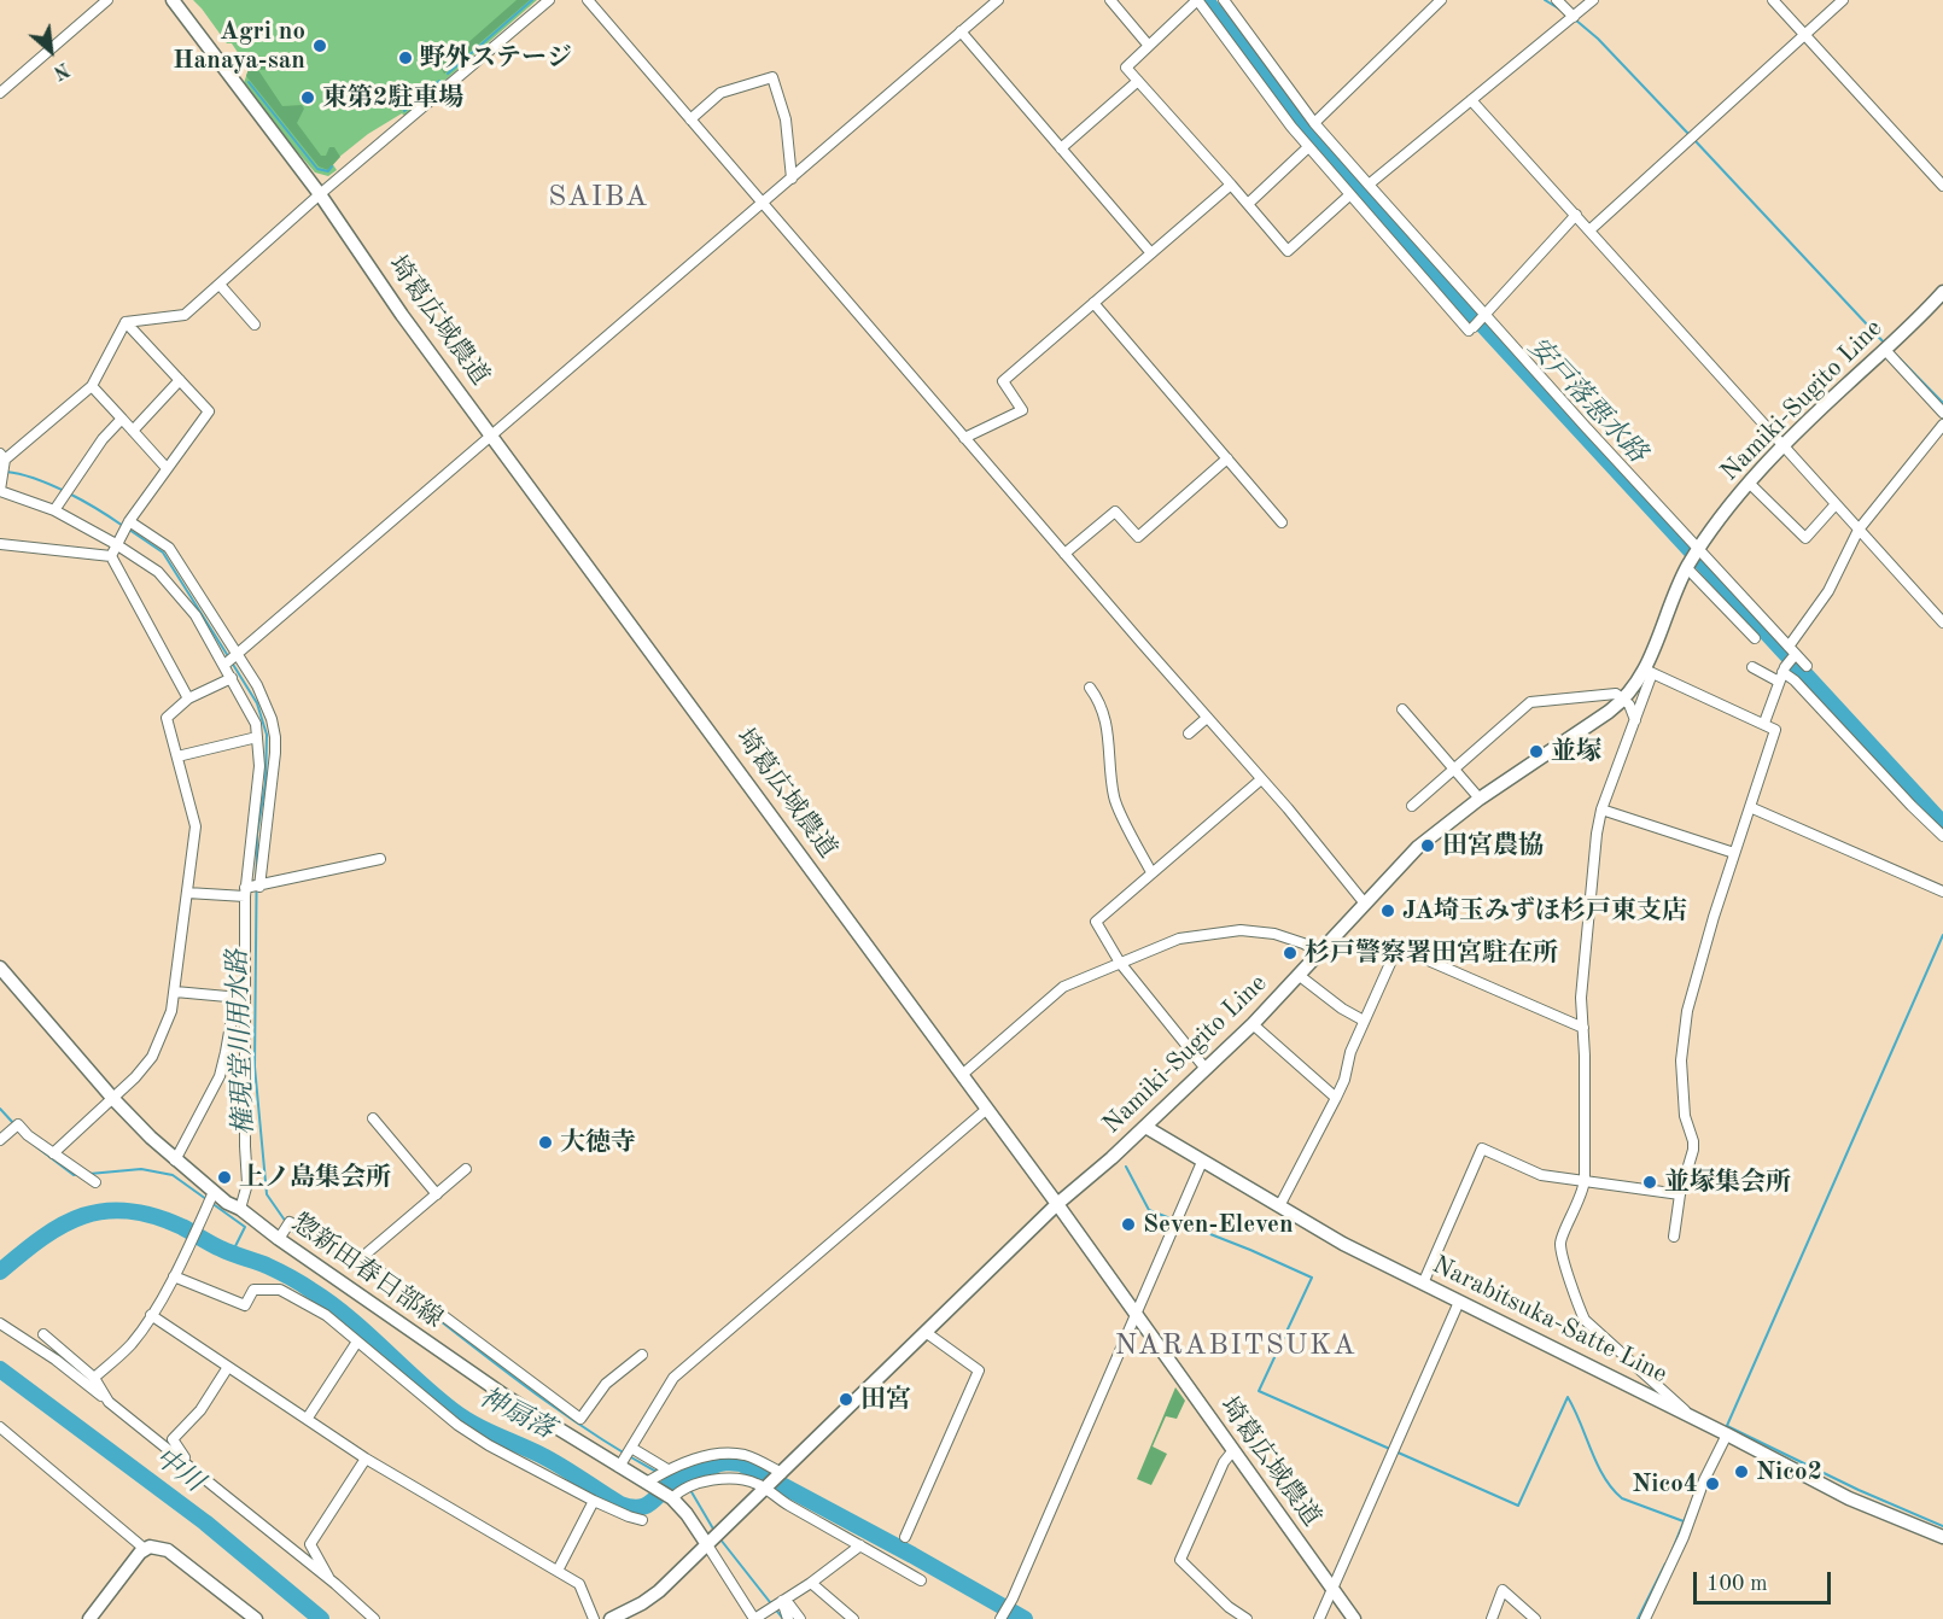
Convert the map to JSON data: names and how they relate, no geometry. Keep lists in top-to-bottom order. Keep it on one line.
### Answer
{"streets":{"main road":["埼葛広域農道","Namiki-Sugito Line","惣新田春日部線","Narabitsuka-Satte Line"]},"crossings":[["埼葛広域農道","Namiki-Sugito Line"],["Namiki-Sugito Line","Narabitsuka-Satte Line"]],"districts":["SAIBA","NARABITSUKA"],"water":["安戸落悪水路","権現堂川用水路","神扇落","中川"],"places":["Agri no Hanaya-san","野外ステージ","東第2駐車場","並塚","田宮農協","JA埼玉みずほ杉戸東支店","杉戸警察署田宮駐在所","大徳寺","上ノ島集会所","並塚集会所","Seven-Eleven","田宮","Nico2","Nico4"],"scale_bar":"100 m","north":"bottom right"}
